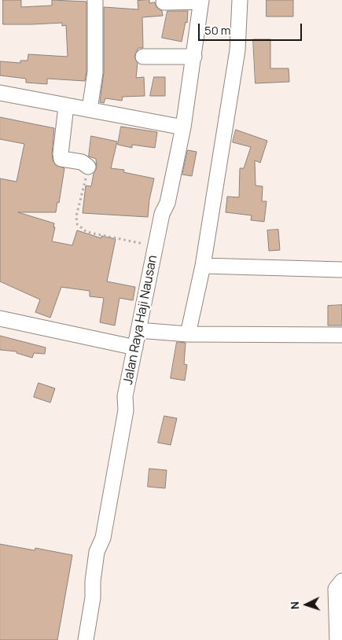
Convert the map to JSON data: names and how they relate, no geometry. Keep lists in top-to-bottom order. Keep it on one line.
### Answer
{"streets":{"street":["Jalan Raya Haji Nausan"]},"scale_bar":"50 m","north":"left"}
